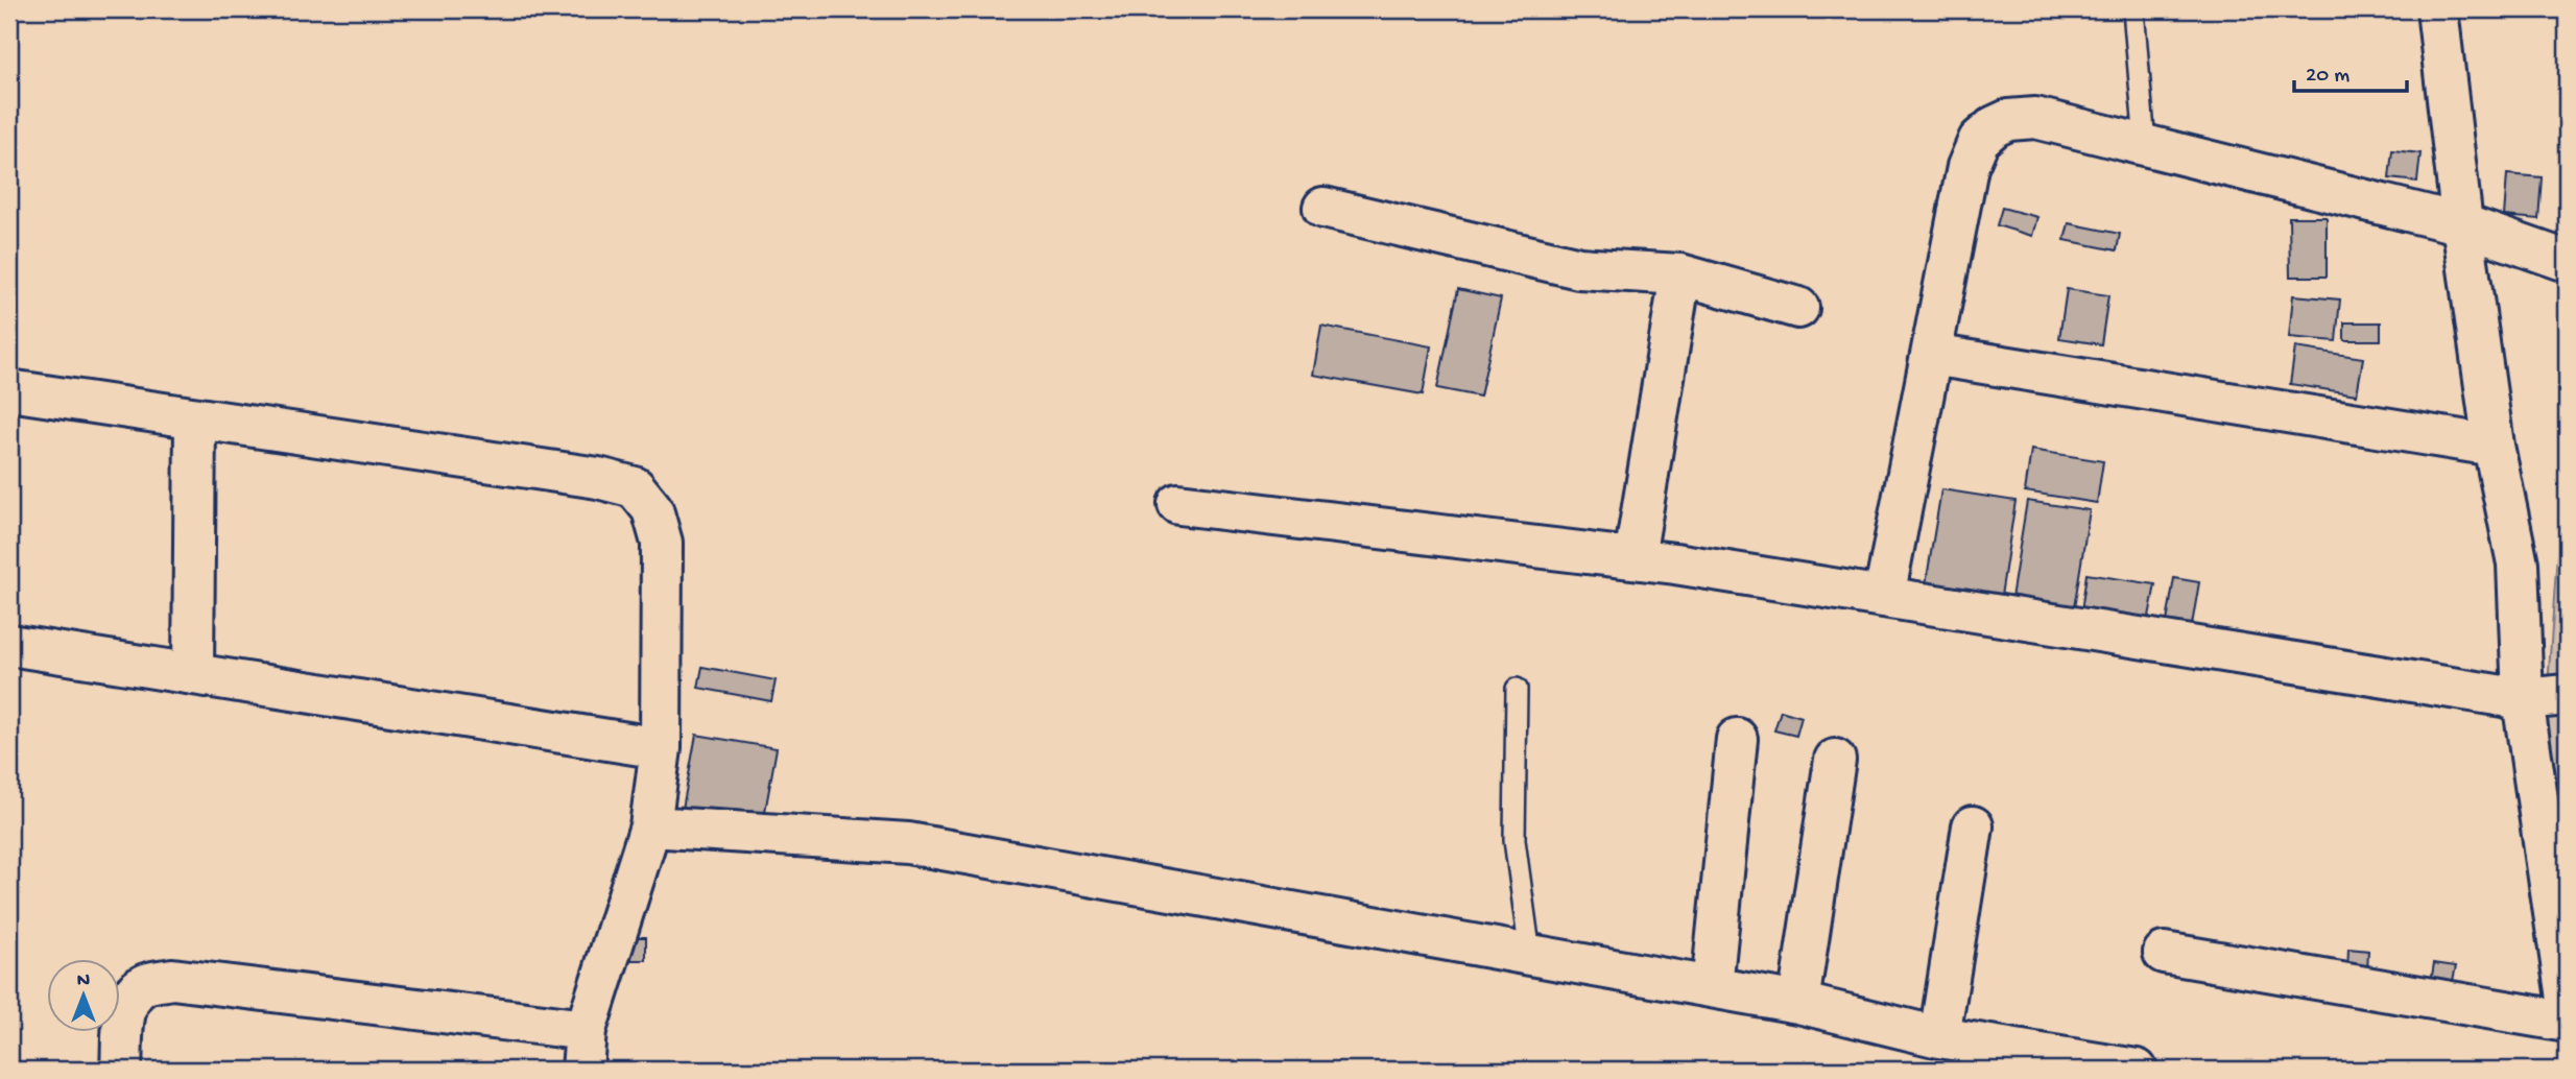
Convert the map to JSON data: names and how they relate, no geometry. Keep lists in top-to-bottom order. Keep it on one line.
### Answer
{"scale_bar":"20 m","north":"top"}
